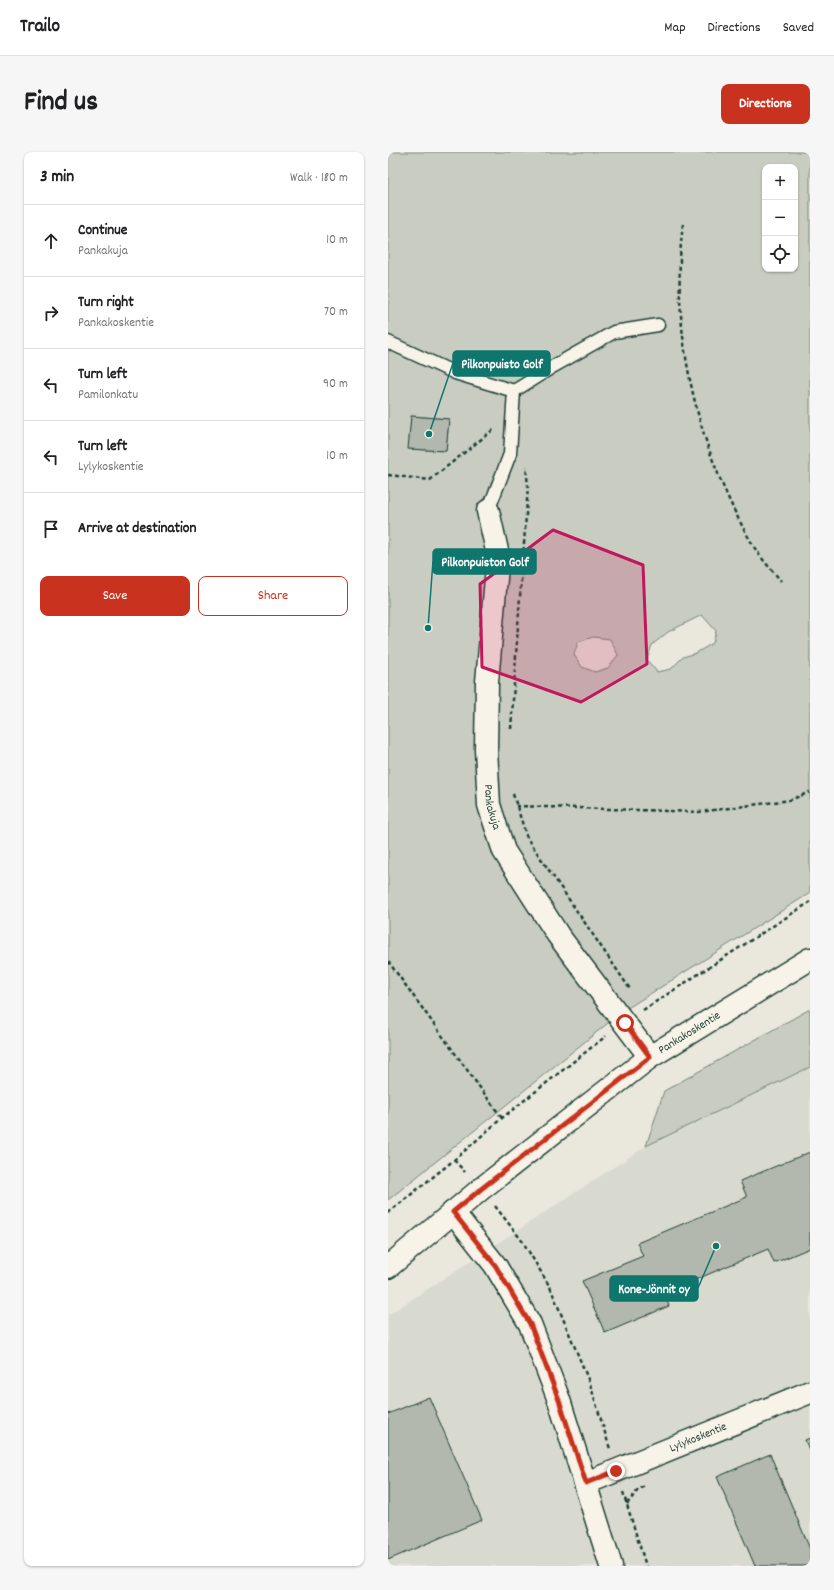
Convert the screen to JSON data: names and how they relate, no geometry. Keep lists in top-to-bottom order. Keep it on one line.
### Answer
{"streets":{"street":["Pankakuja","Pankakoskentie","Lylykoskentie"]},"crossings":[["Pankakuja","Pankakoskentie"]],"places":["Pilkonpuisto Golf","Pilkonpuiston Golf","Kone-Jönnit oy"],"page":{"header":"Trailo","nav":["Map","Directions","Saved"],"title":"Find us","buttons":["Directions",["Save","Share"]],"heading":["3 min","Walk · 180 m"],"map_buttons":["+","−"],"list":[["Continue","Pankakuja","10 m"],["Turn right","Pankakoskentie","70 m"],["Turn left","Pamilonkatu","90 m"],["Turn left","Lylykoskentie","10 m"],"Arrive at destination"]}}
